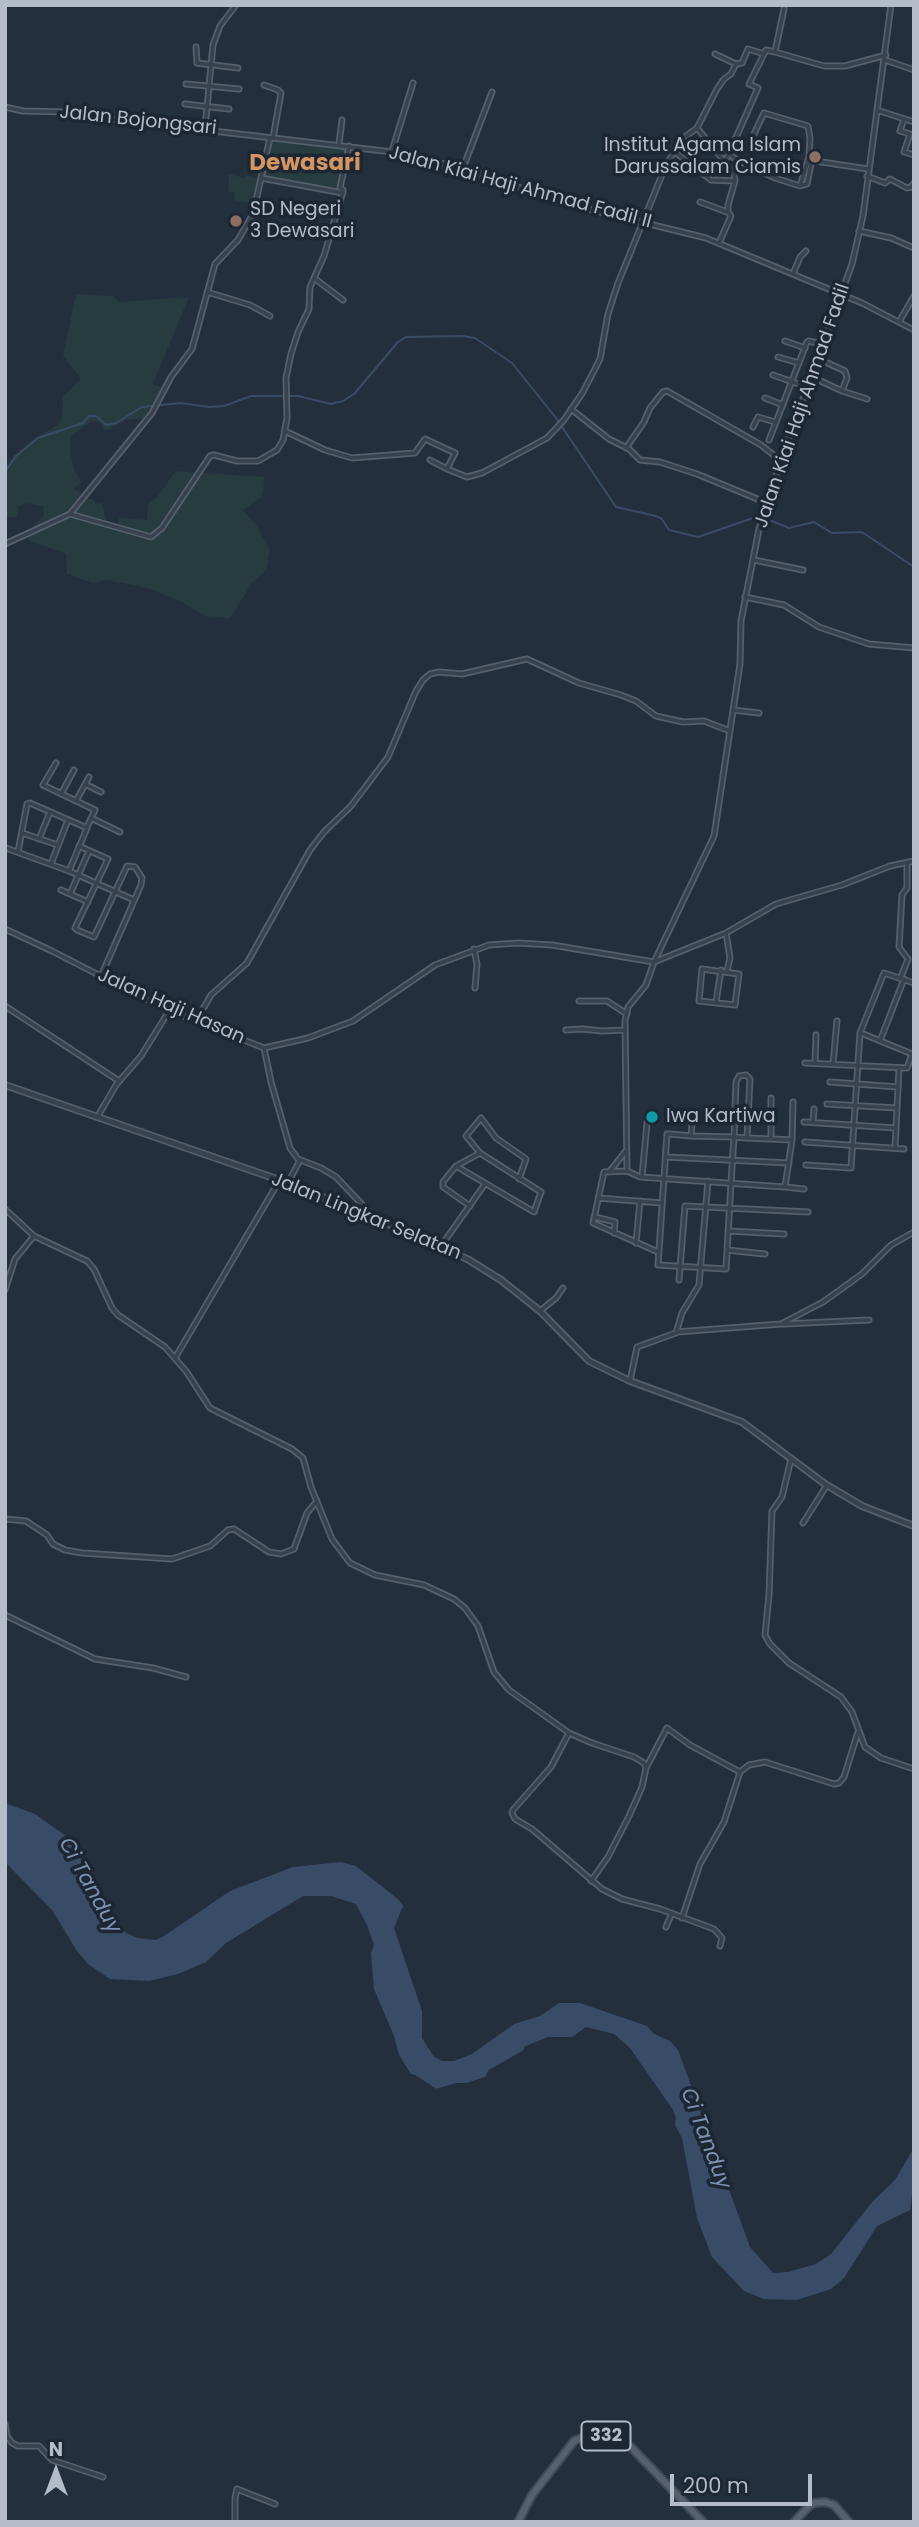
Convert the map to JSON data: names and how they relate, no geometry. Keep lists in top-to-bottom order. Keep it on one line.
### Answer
{"streets":{"main road":["332"],"street":["Jalan Bojongsari","Jalan Kiai Haji Ahmad Fadil II","Jalan Kiai Haji Ahmad Fadil","Jalan Haji Hasan","Jalan Lingkar Selatan"]},"crossings":[["Jalan Bojongsari","Jalan Kiai Haji Ahmad Fadil II"],["Jalan Kiai Haji Ahmad Fadil II","Jalan Kiai Haji Ahmad Fadil"],["Jalan Kiai Haji Ahmad Fadil","Jalan Haji Hasan"]],"districts":["Dewasari"],"water":["Ci Tanduy"],"places":["Institut Agama Islam Darussalam Ciamis","SD Negeri 3 Dewasari","Iwa Kartiwa"],"scale_bar":"200 m","north":"top"}
